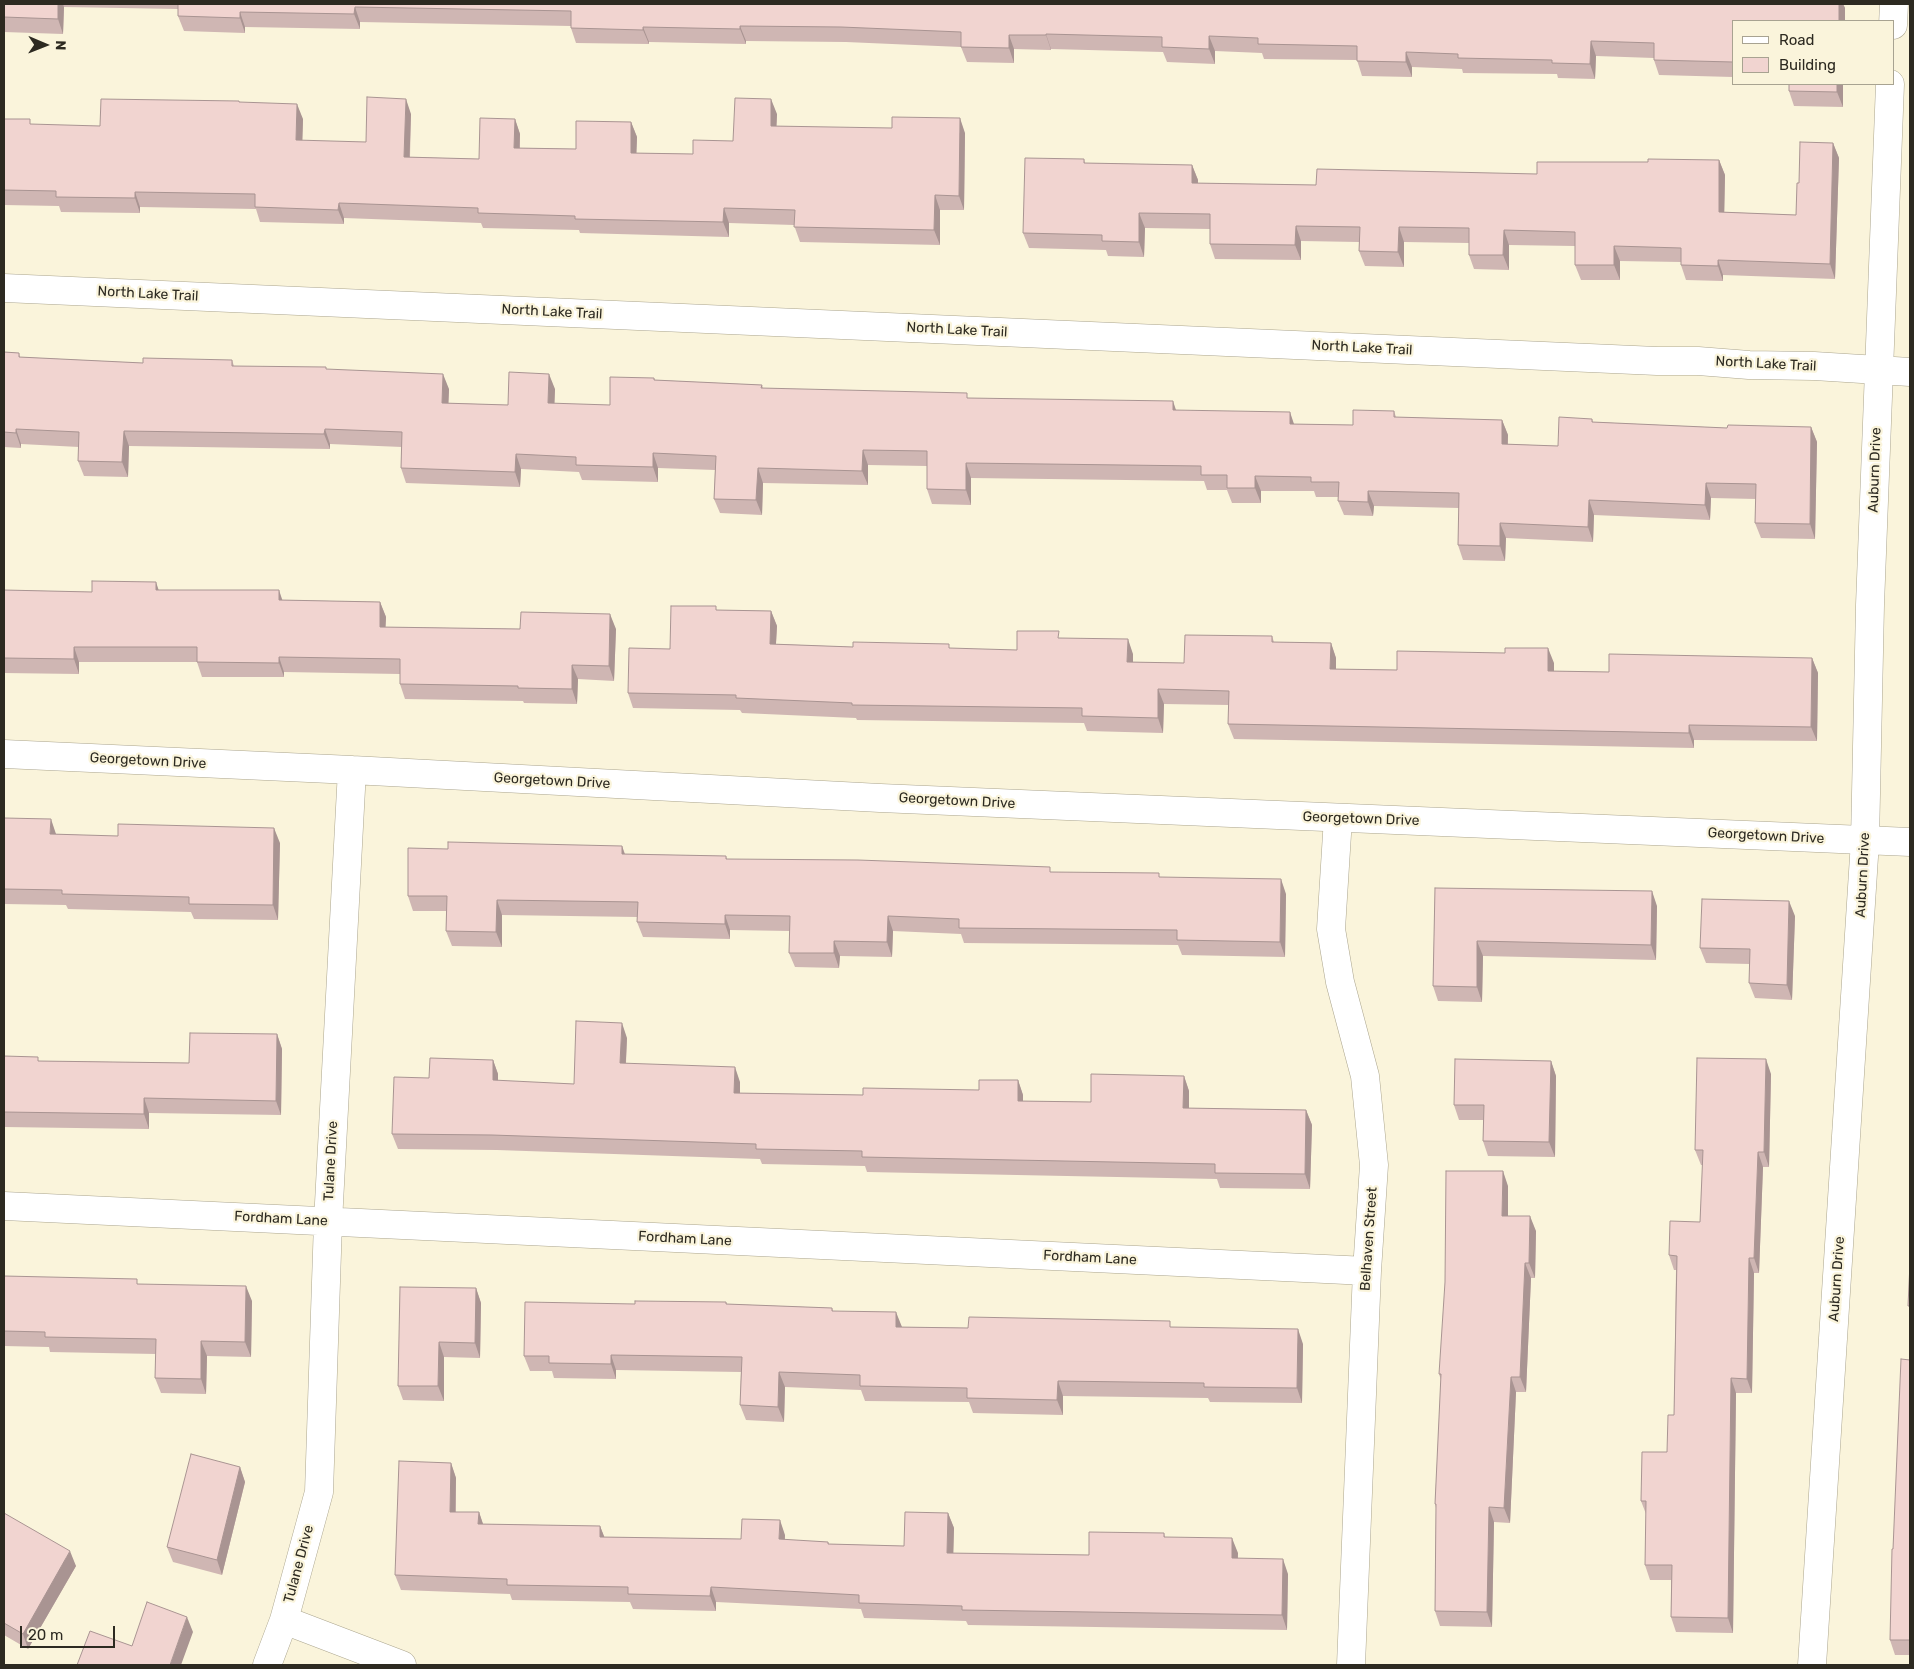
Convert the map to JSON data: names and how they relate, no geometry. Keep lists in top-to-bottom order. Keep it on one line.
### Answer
{"streets":{"street":["North Lake Trail","Auburn Drive","Georgetown Drive","Tulane Drive","Fordham Lane","Belhaven Street"]},"crossings":[["North Lake Trail","Auburn Drive"],["Auburn Drive","Georgetown Drive"],["Georgetown Drive","Tulane Drive"],["Georgetown Drive","Belhaven Street"],["Tulane Drive","Fordham Lane"],["Fordham Lane","Belhaven Street"]],"legend":["Road","Building"],"scale_bar":"20 m","north":"right"}
